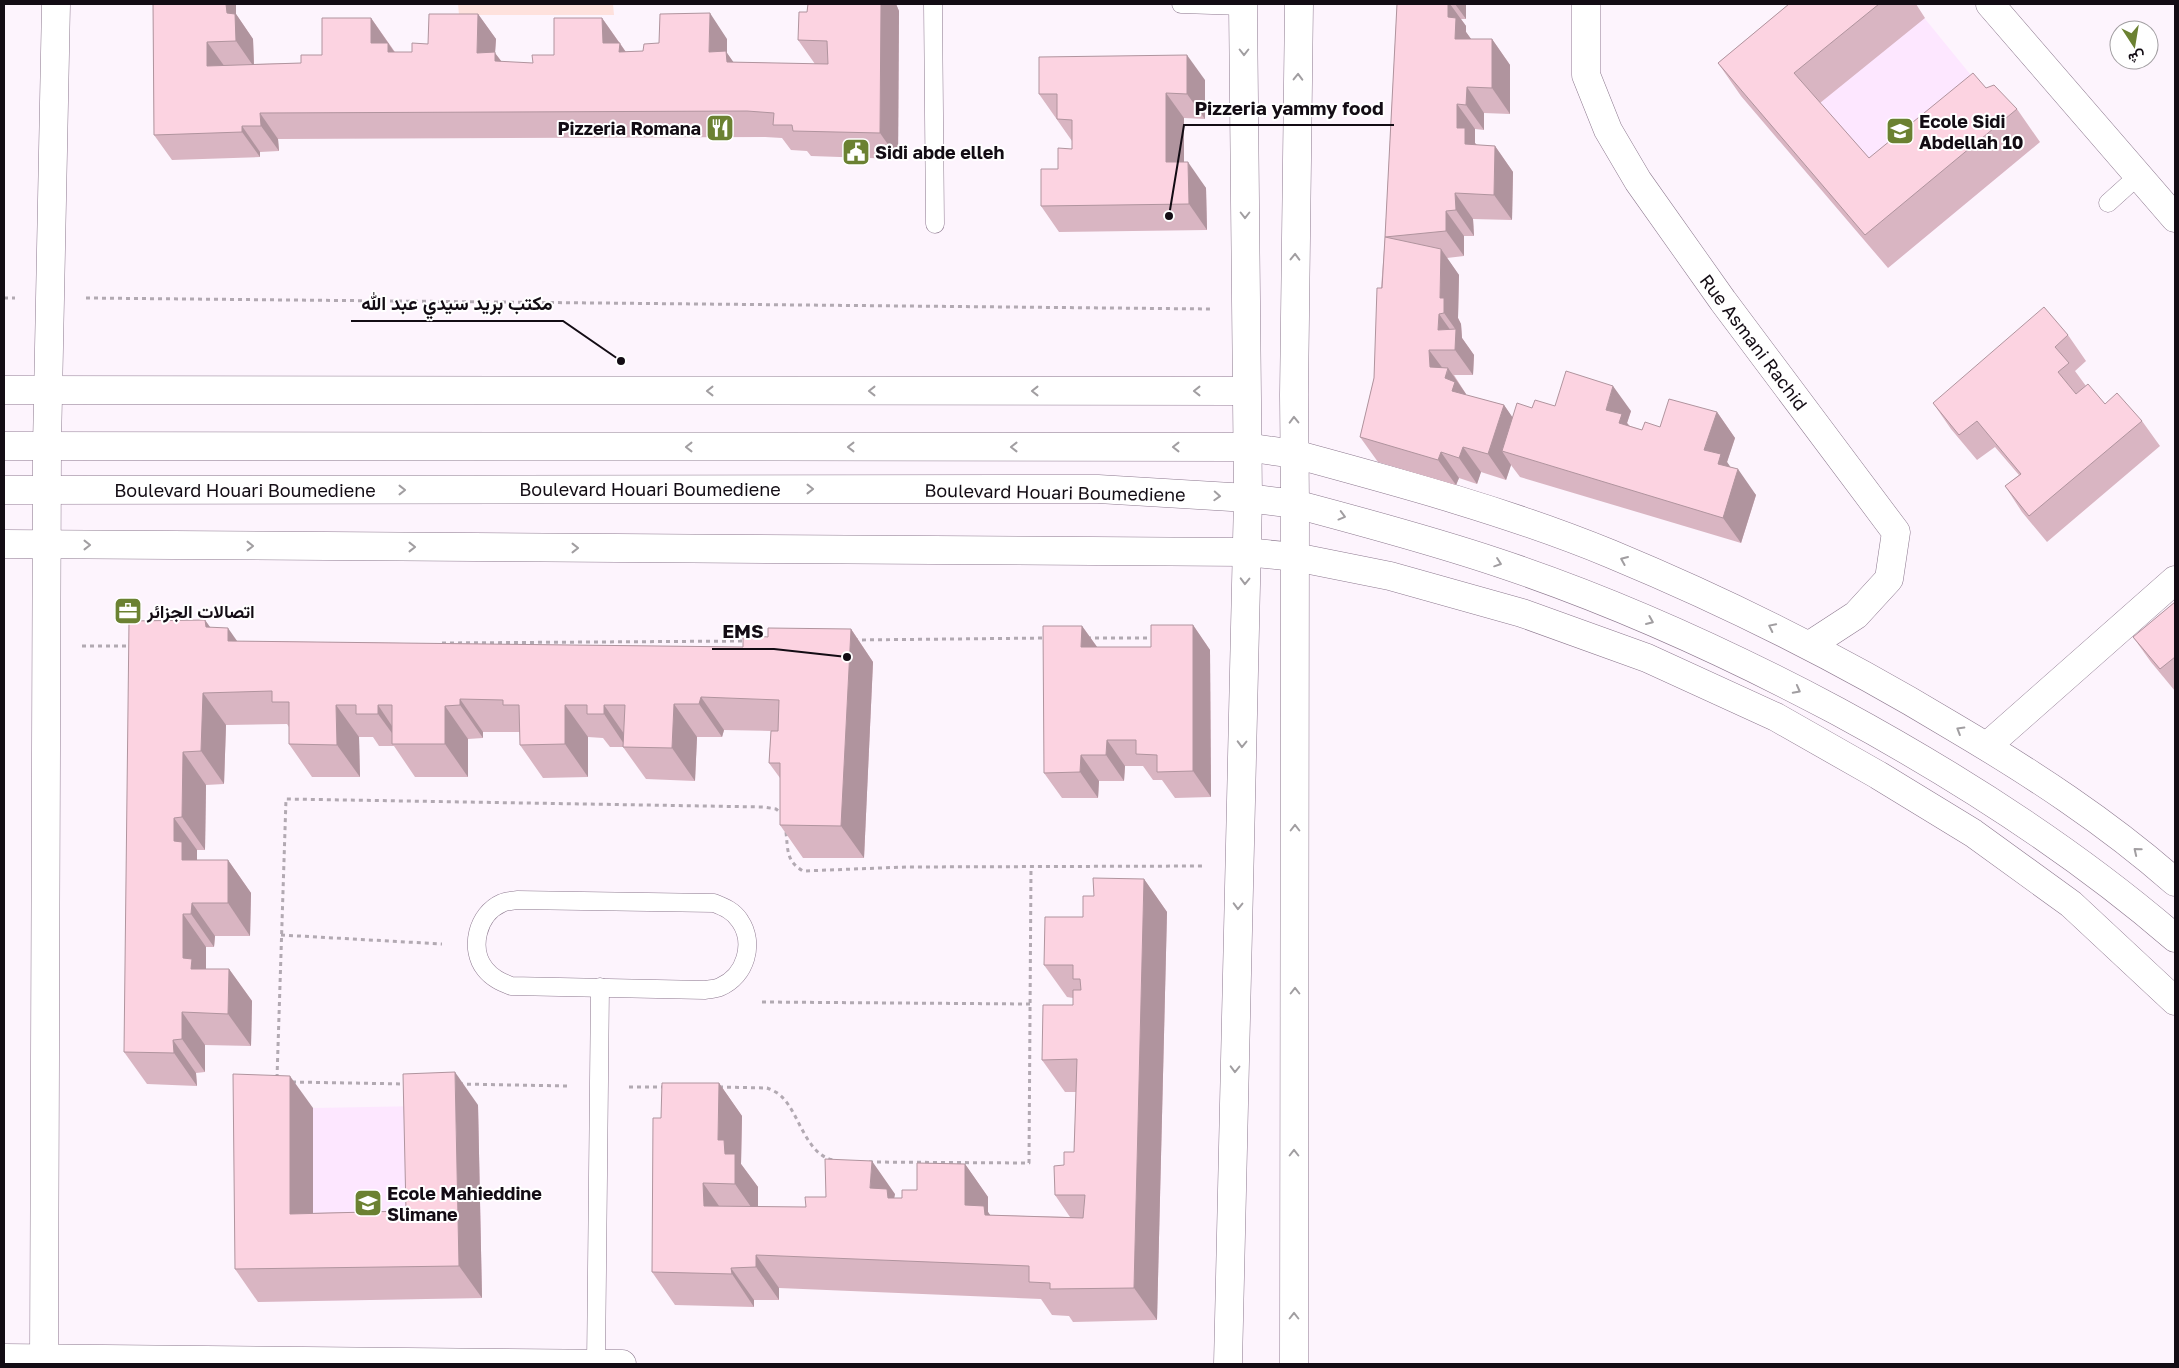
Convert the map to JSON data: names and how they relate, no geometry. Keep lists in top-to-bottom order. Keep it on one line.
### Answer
{"streets":{"street":["Rue Asmani Rachid","Boulevard Houari Boumediene"]},"places":{"restaurant":["Pizzeria Romana"],"school or university":["Ecole Sidi Abdellah 10","Ecole Mahieddine Slimane"],"public building":["Sidi abde elleh"],"other":["Pizzeria yammy food","مكتب بريد سيدي عبد الله","EMS"],"office":["اتصالات الجزائر"]},"north":"bottom"}
